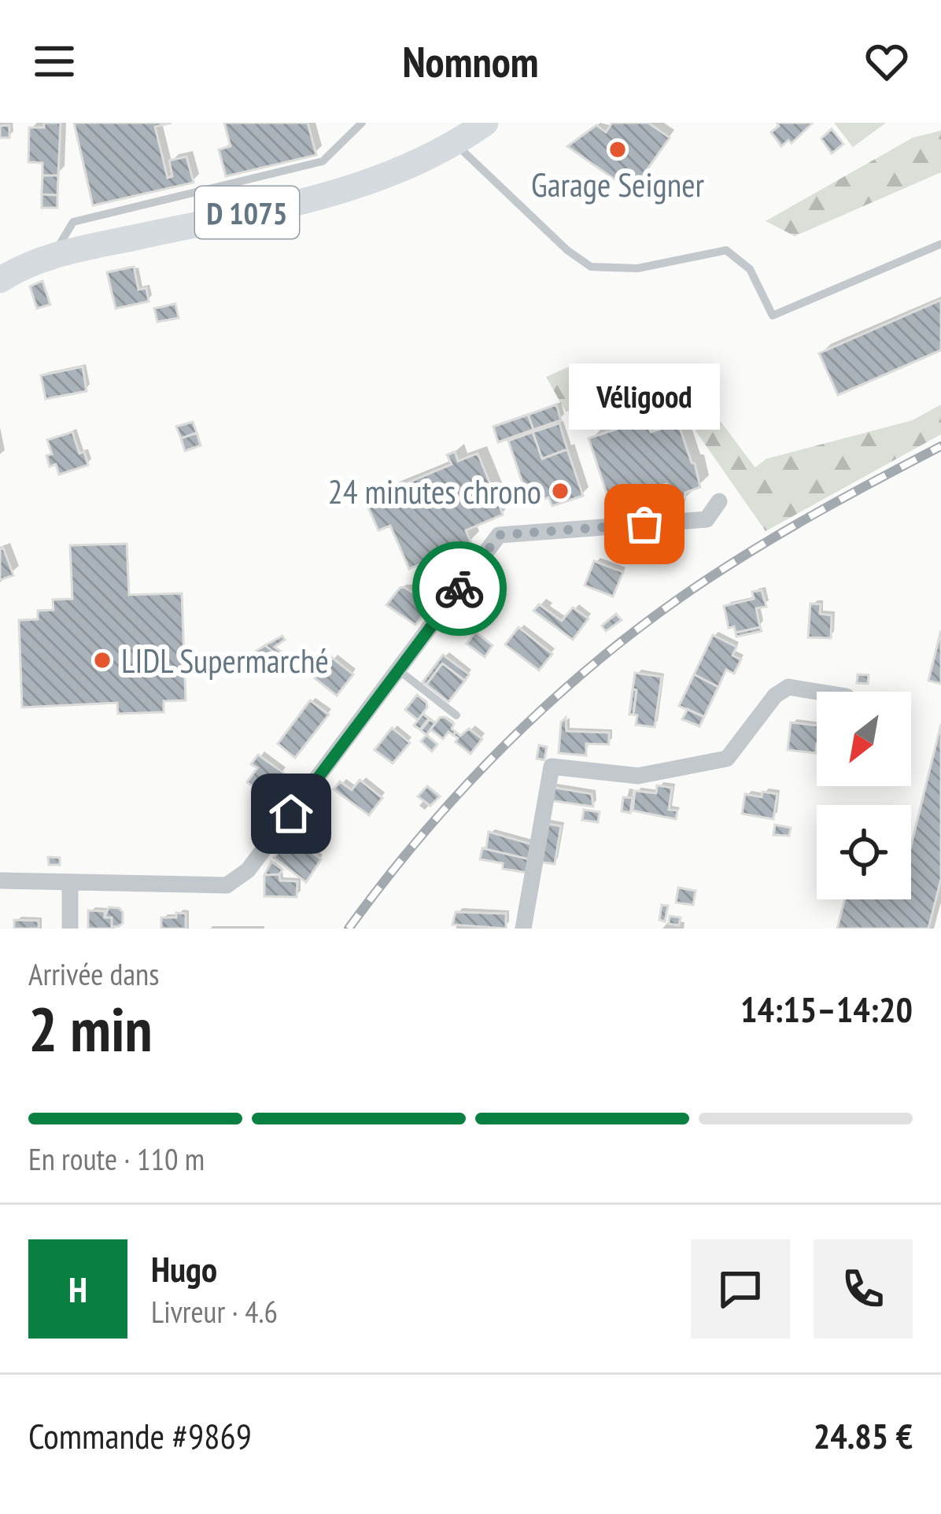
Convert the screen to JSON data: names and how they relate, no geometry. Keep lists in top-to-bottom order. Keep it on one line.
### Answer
{"streets":{"main road":["D 1075"]},"places":["Garage Seigner","24 minutes chrono","Véligood","LIDL Supermarché"],"north":"bottom left","page":{"header":"Nomnom","bubble":"Véligood","heading":["2 min","Arrivée dans","14:15–14:20"],"panel":["Hugo","Livreur · 4.6","Commande #9869","24.85 €"],"bar":"En route · 110 m","round":"H"}}
